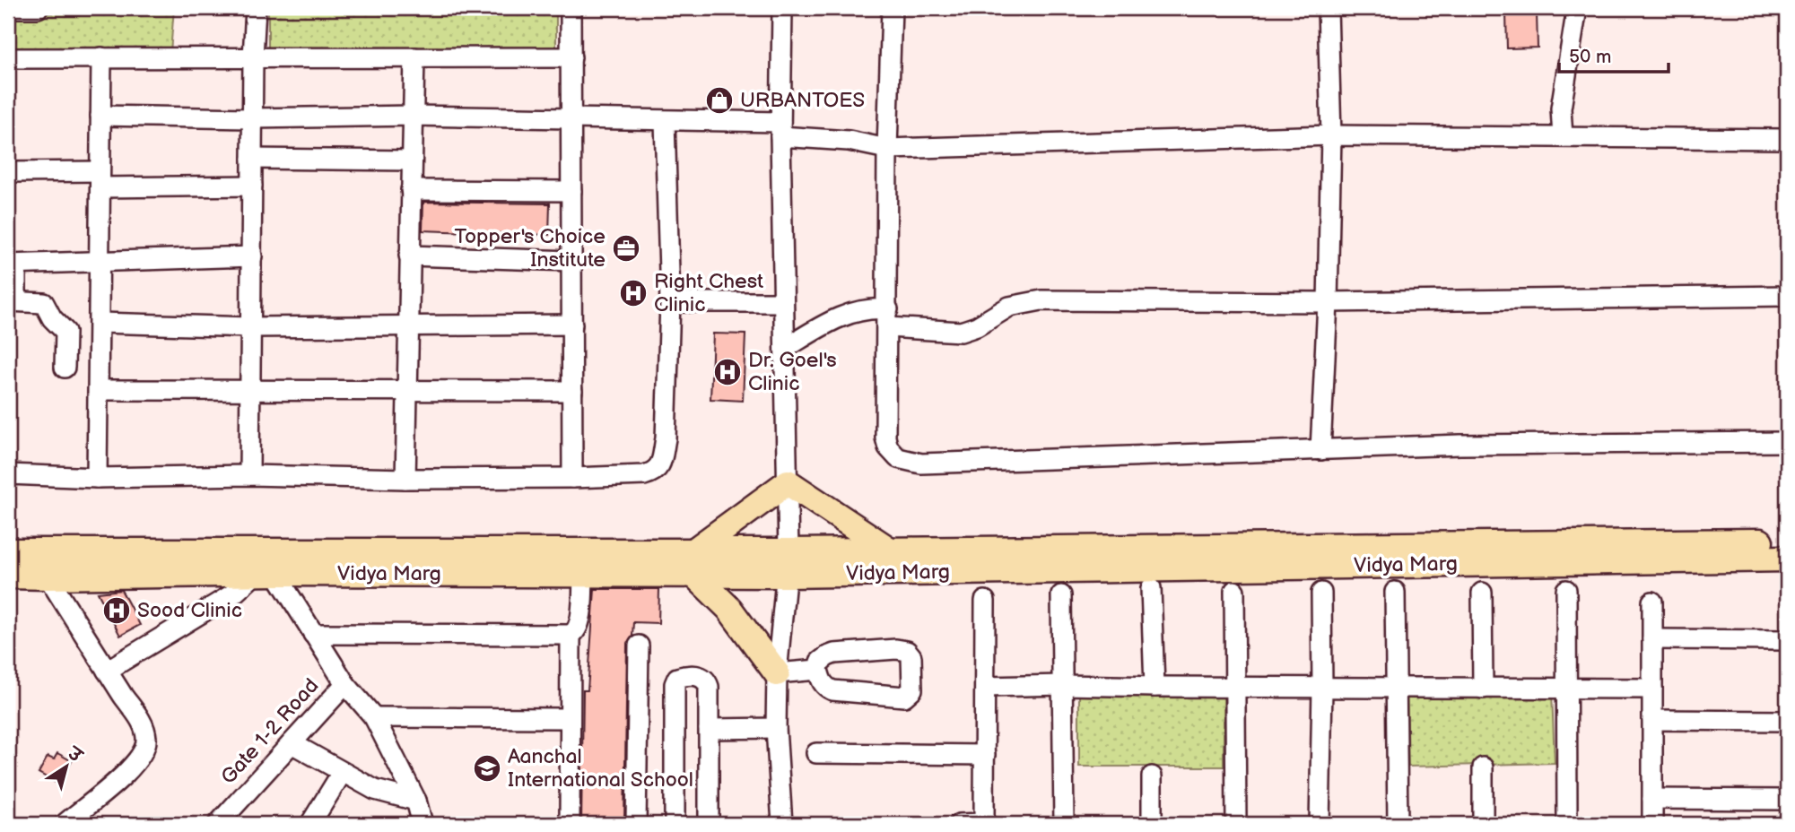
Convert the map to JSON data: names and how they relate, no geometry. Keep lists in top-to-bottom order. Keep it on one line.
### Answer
{"streets":{"main road":["Vidya Marg"],"street":["Gate 1-2 Road"]},"crossings":[["Vidya Marg","Gate 1-2 Road"]],"places":{"shop":["URBANTOES"],"office":["Topper's Choice Institute"],"hospital":["Right Chest Clinic","Dr. Goel's Clinic","Sood Clinic"],"school or university":["Aanchal International School"]},"scale_bar":"50 m","north":"top right"}
